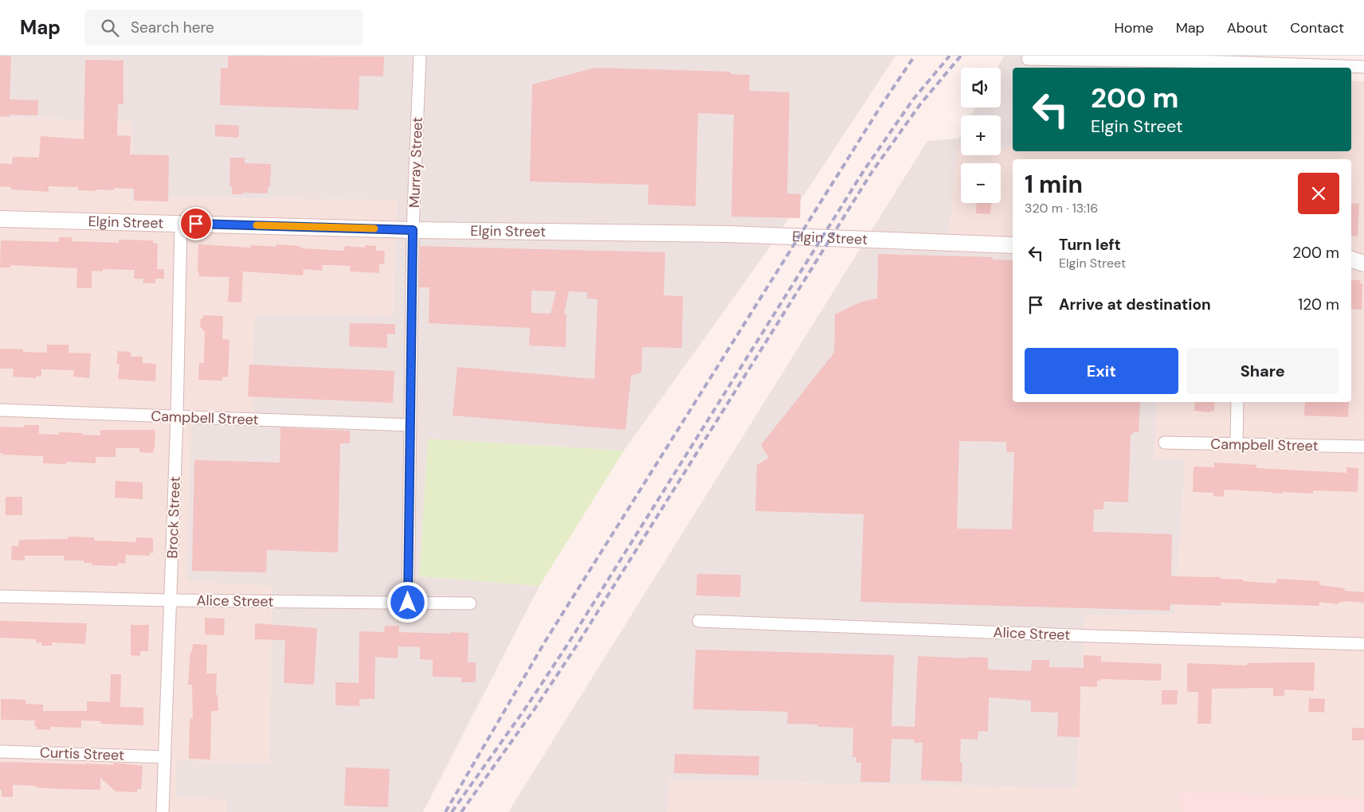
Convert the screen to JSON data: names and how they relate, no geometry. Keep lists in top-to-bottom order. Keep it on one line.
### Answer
{"streets":{"main road":["Elgin Street"],"street":["Murray Street","Campbell Street","Brock Street","Alice Street","Curtis Street"]},"crossings":[["Murray Street","Elgin Street"],["Murray Street","Campbell Street"],["Murray Street","Alice Street"],["Elgin Street","Brock Street"],["Campbell Street","Brock Street"],["Brock Street","Alice Street"],["Brock Street","Curtis Street"]],"page":{"header":"Map","search":"Search here","nav":["Home","Map","About","Contact"],"map_buttons":["+","−"],"turn":["200 m","Elgin Street"],"heading":["1 min","320 m · 13:16"],"list":[{"name":"Turn left","note":"Elgin Street","value":"200 m"},{"name":"Arrive at destination","value":"120 m"}],"buttons":["Exit","Share"]}}
